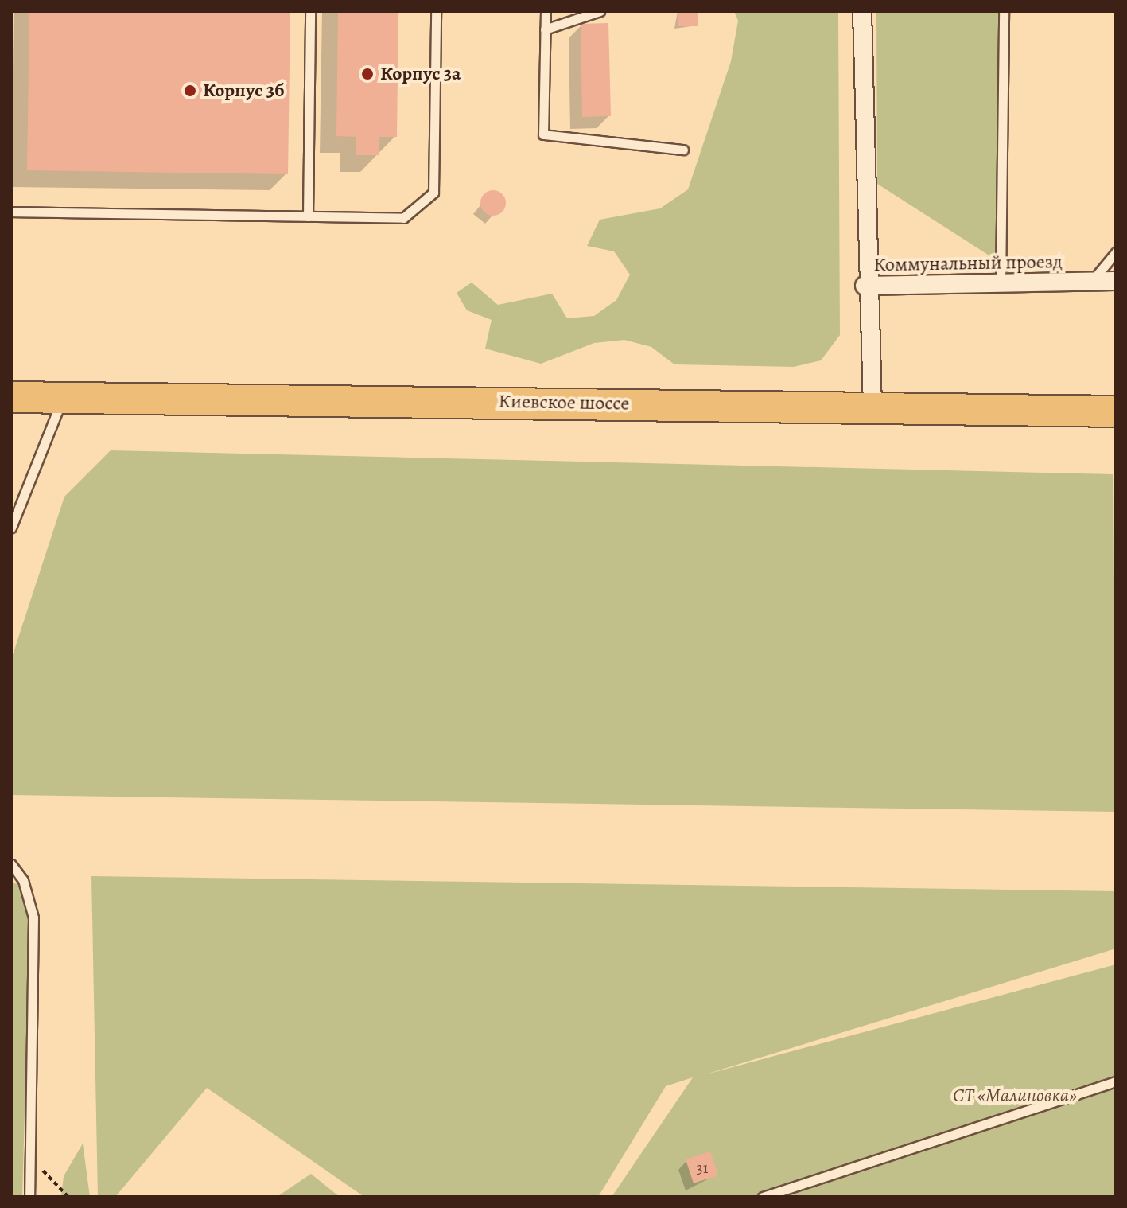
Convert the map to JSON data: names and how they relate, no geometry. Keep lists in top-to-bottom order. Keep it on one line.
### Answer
{"streets":{"highway":["Киевское шоссе"],"street":["Коммунальный проезд"]},"crossings":[["Коммунальный проезд","Киевское шоссе"]],"parks":["СТ «Малиновка»"],"places":["Корпус 3a","Корпус 3б"],"house_numbers":["31"]}
